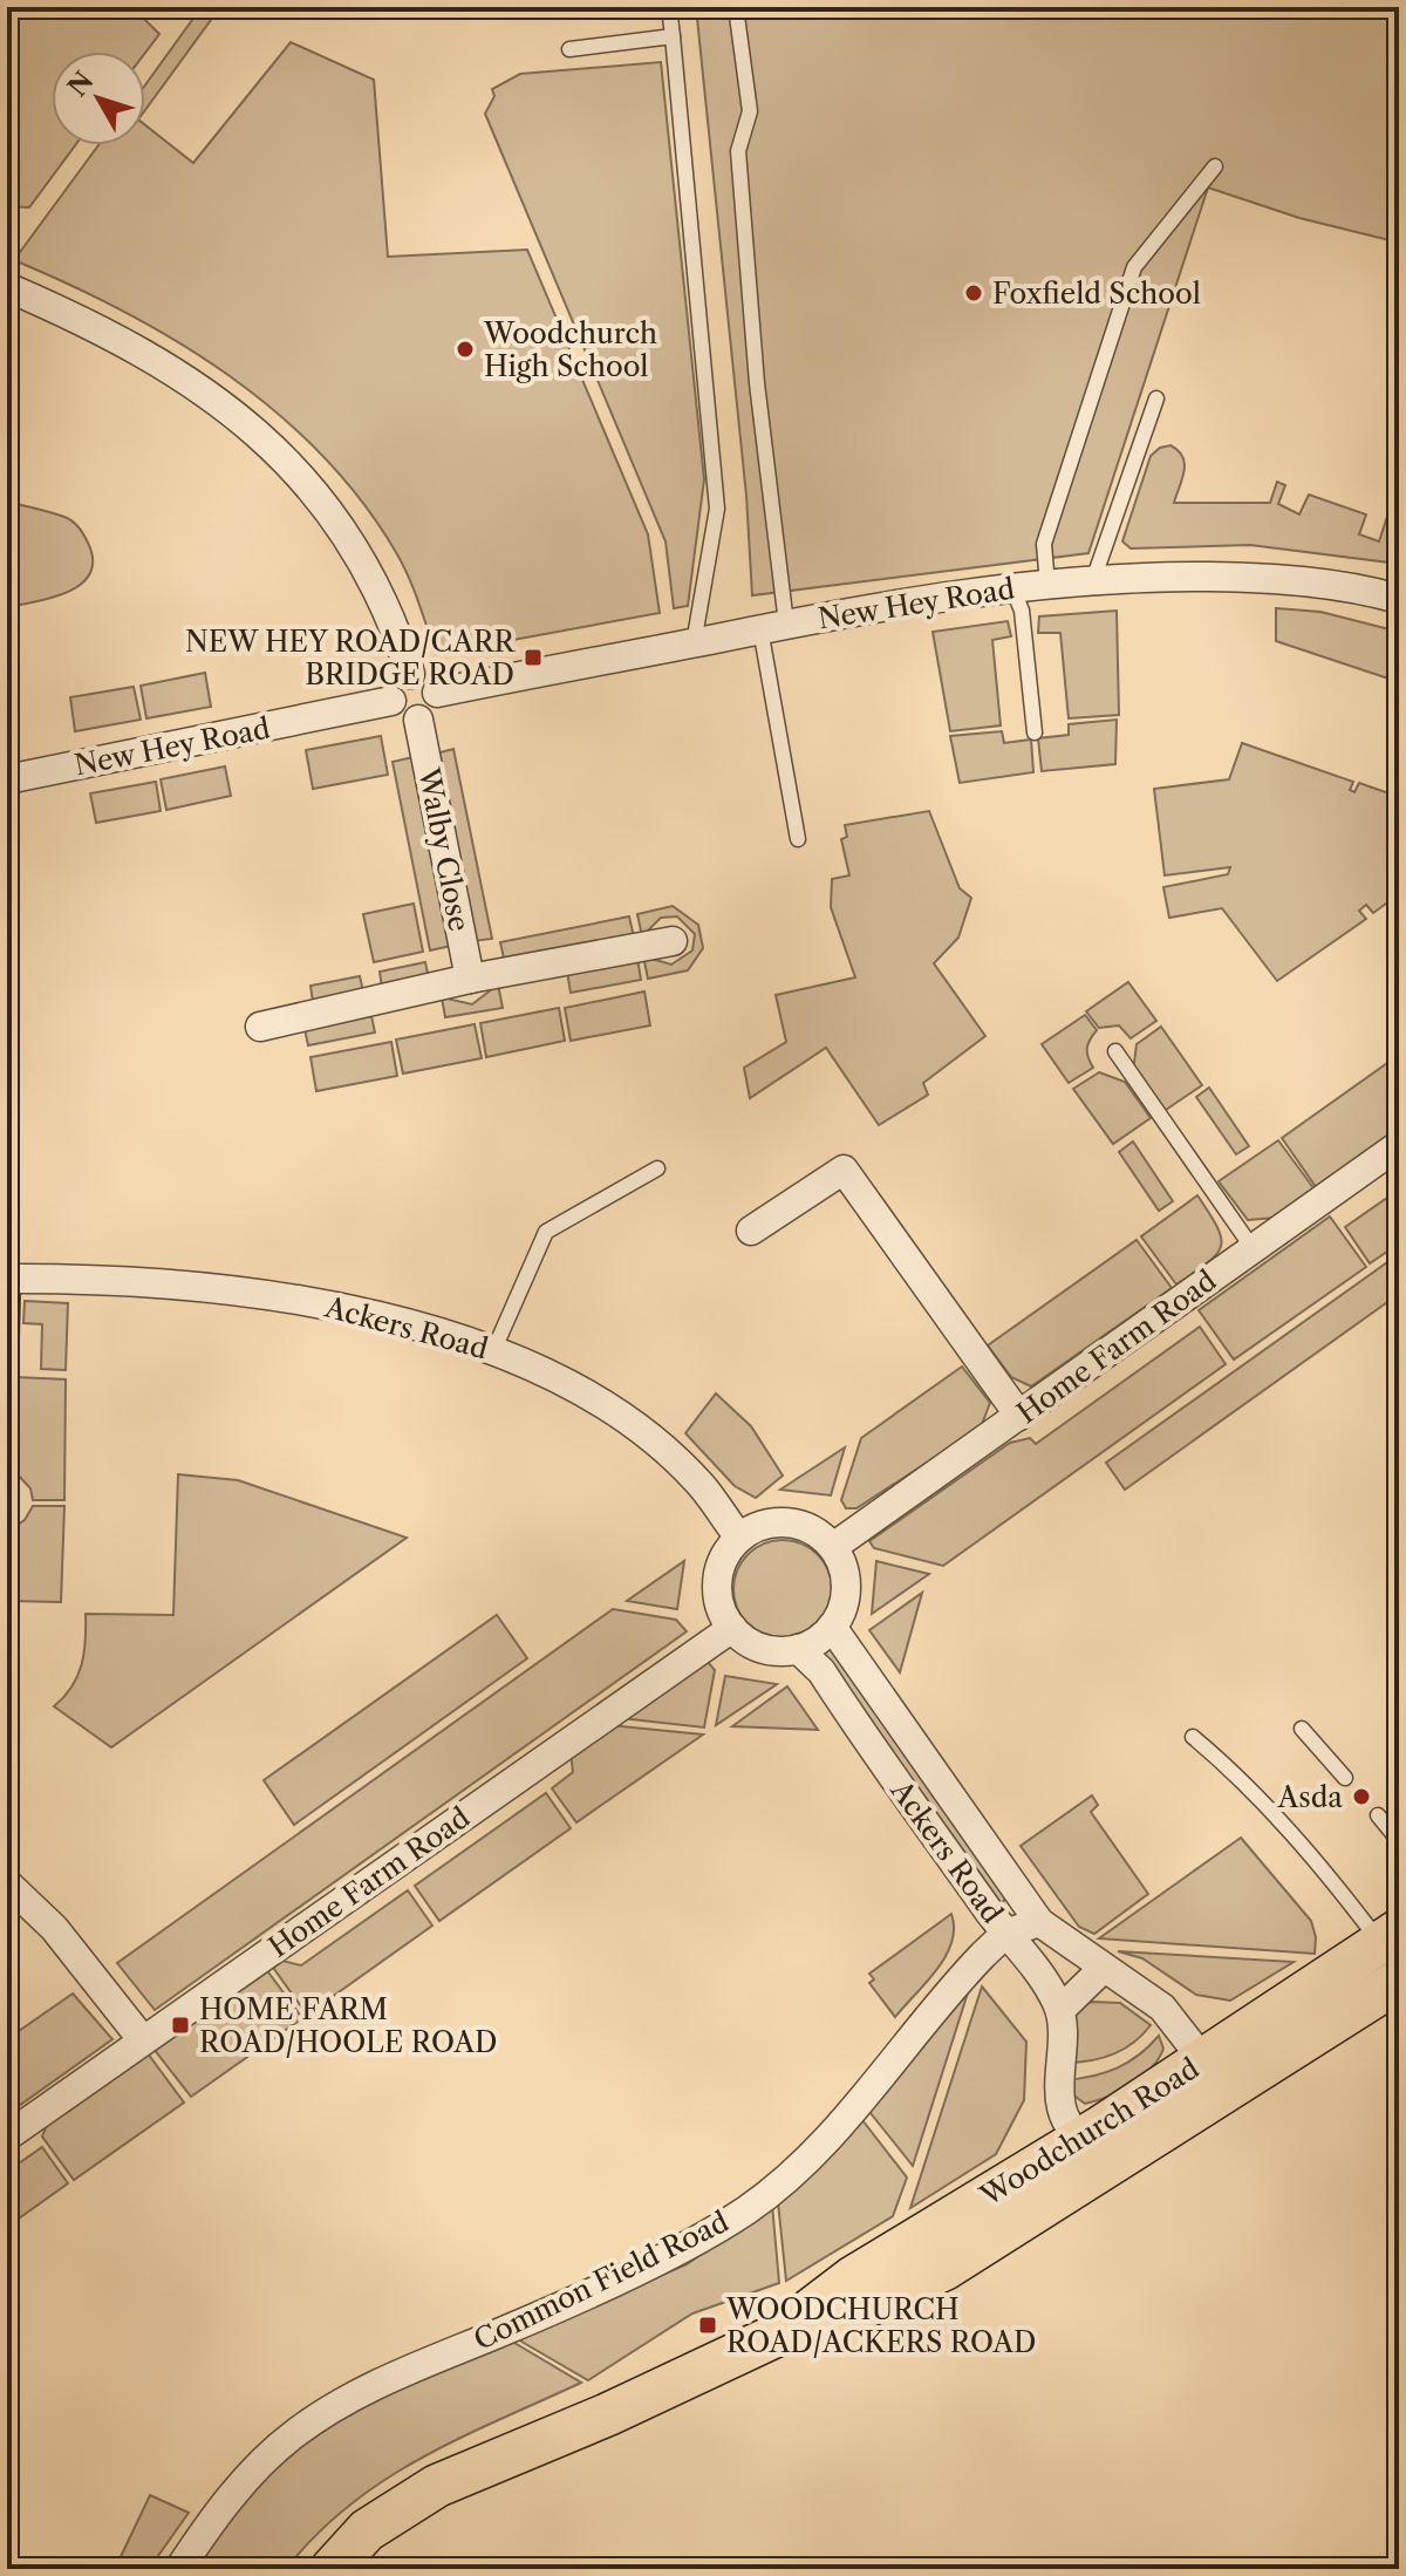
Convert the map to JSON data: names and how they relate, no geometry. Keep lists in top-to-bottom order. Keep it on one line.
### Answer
{"streets":{"main road":["Woodchurch Road"],"street":["New Hey Road","Walby Close","Ackers Road","Home Farm Road","Common Field Road"]},"crossings":[["New Hey Road","Walby Close"],["Ackers Road","Home Farm Road"],["Ackers Road","Woodchurch Road"],["Ackers Road","Common Field Road"]],"places":{"other":["Foxfield School","Woodchurch High School","Asda"],"transit":["NEW HEY ROAD/CARR BRIDGE ROAD","HOME FARM ROAD/HOOLE ROAD","WOODCHURCH ROAD/ACKERS ROAD"]},"north":"top left"}
